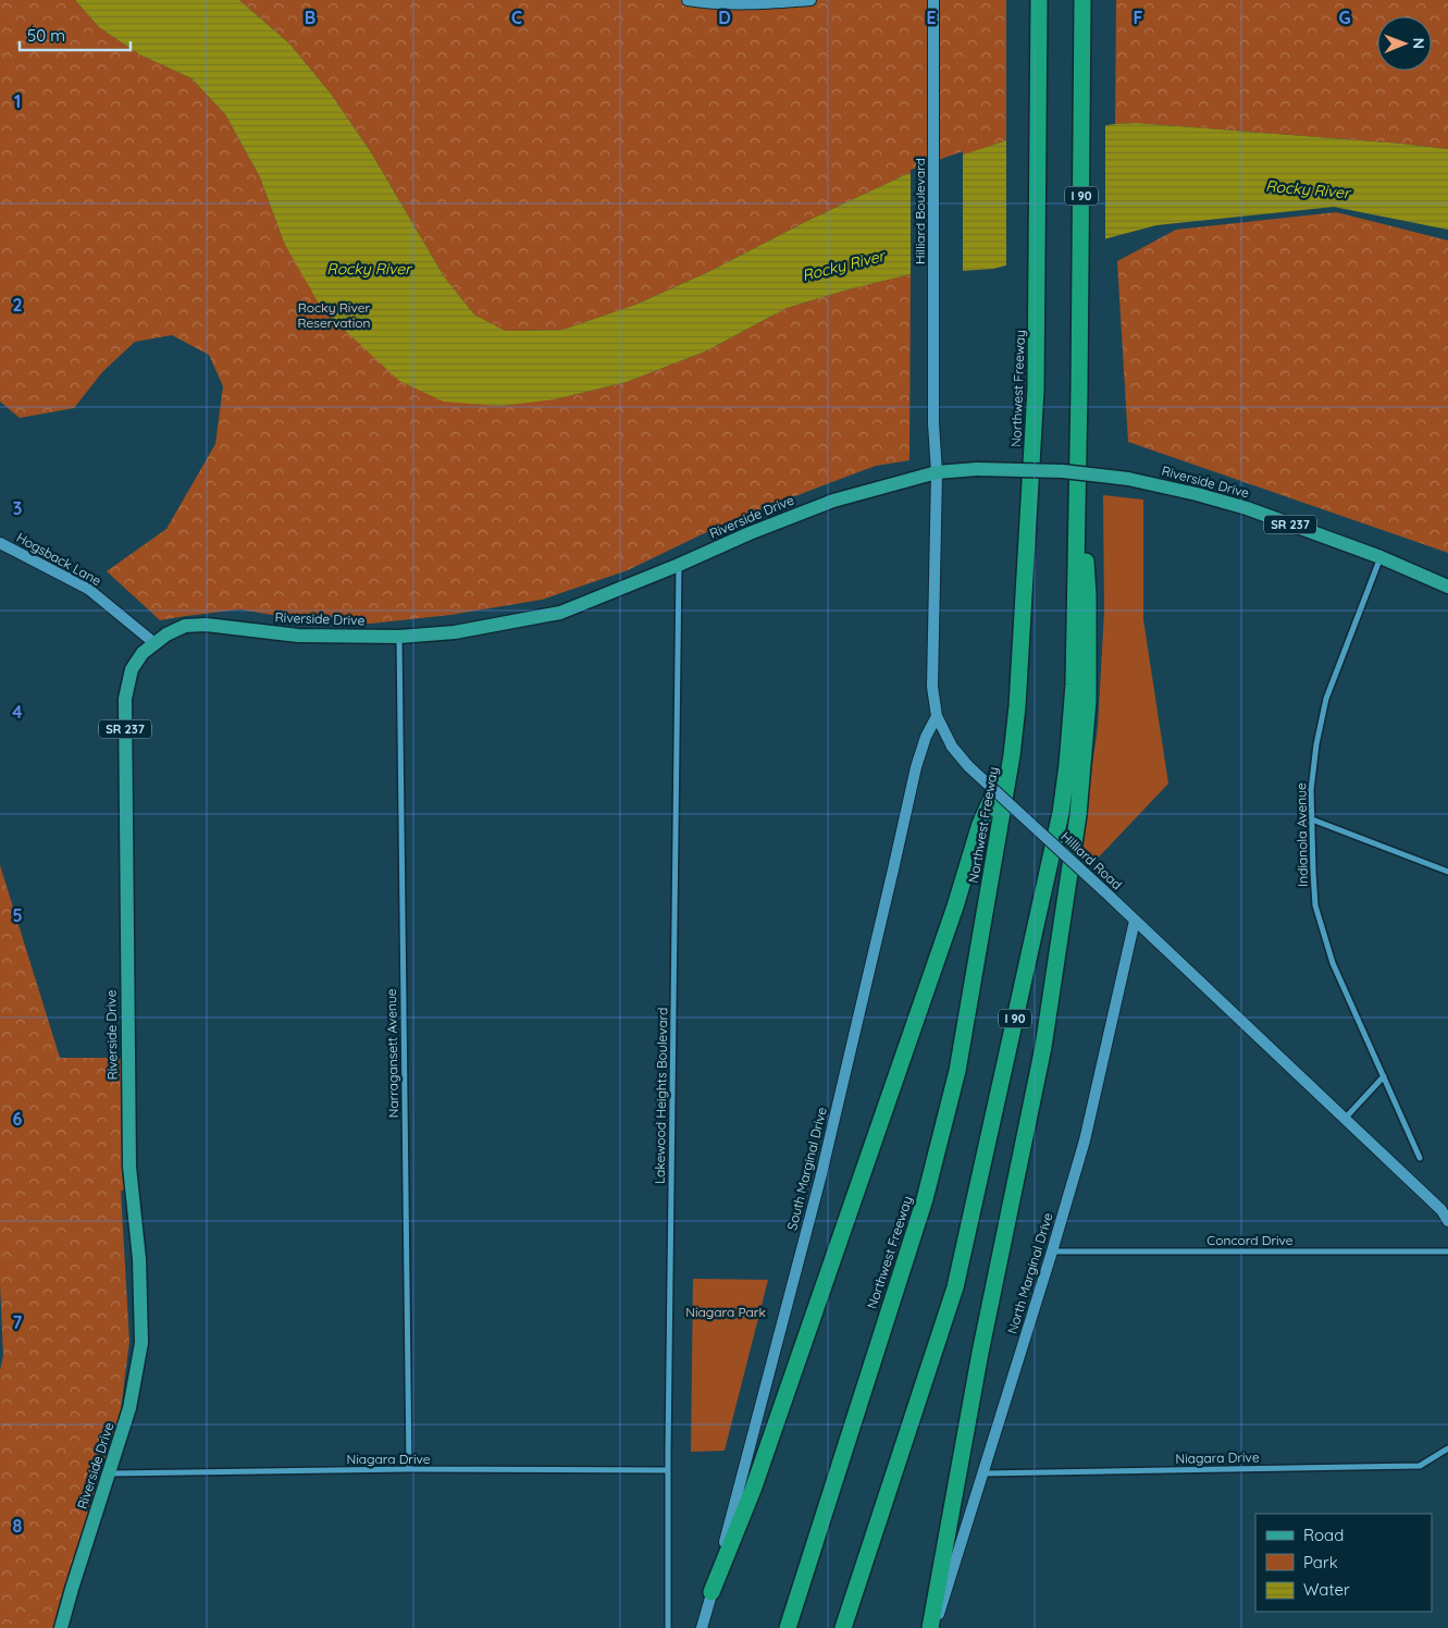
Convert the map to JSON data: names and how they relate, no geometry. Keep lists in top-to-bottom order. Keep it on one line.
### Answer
{"streets":{"highway":["I 90","Northwest Freeway"],"main road":["Hilliard Boulevard","Riverside Drive","SR 237","Hogsback Lane","Hilliard Road","South Marginal Drive","North Marginal Drive"],"street":["Indianola Avenue","Narragansett Avenue","Lakewood Heights Boulevard","Concord Drive","Niagara Drive"]},"crossings":[["Hilliard Boulevard","Hilliard Road"],["Riverside Drive","Hogsback Lane"],["Riverside Drive","Indianola Avenue"],["Riverside Drive","Hilliard Road"],["Riverside Drive","Narragansett Avenue"],["Riverside Drive","Lakewood Heights Boulevard"],["Riverside Drive","Niagara Drive"],["Hilliard Road","South Marginal Drive"],["Hilliard Road","North Marginal Drive"],["Narragansett Avenue","Niagara Drive"],["Lakewood Heights Boulevard","Niagara Drive"],["Concord Drive","North Marginal Drive"],["North Marginal Drive","Niagara Drive"]],"water":["Rocky River"],"parks":["Rocky River Reservation","Niagara Park"],"legend":["Road","Park","Water"],"scale_bar":"50 m","north":"right","grid":{"columns":["B","C","D","E","F","G"],"rows":["1","2","3","4","5","6","7","8"]}}
